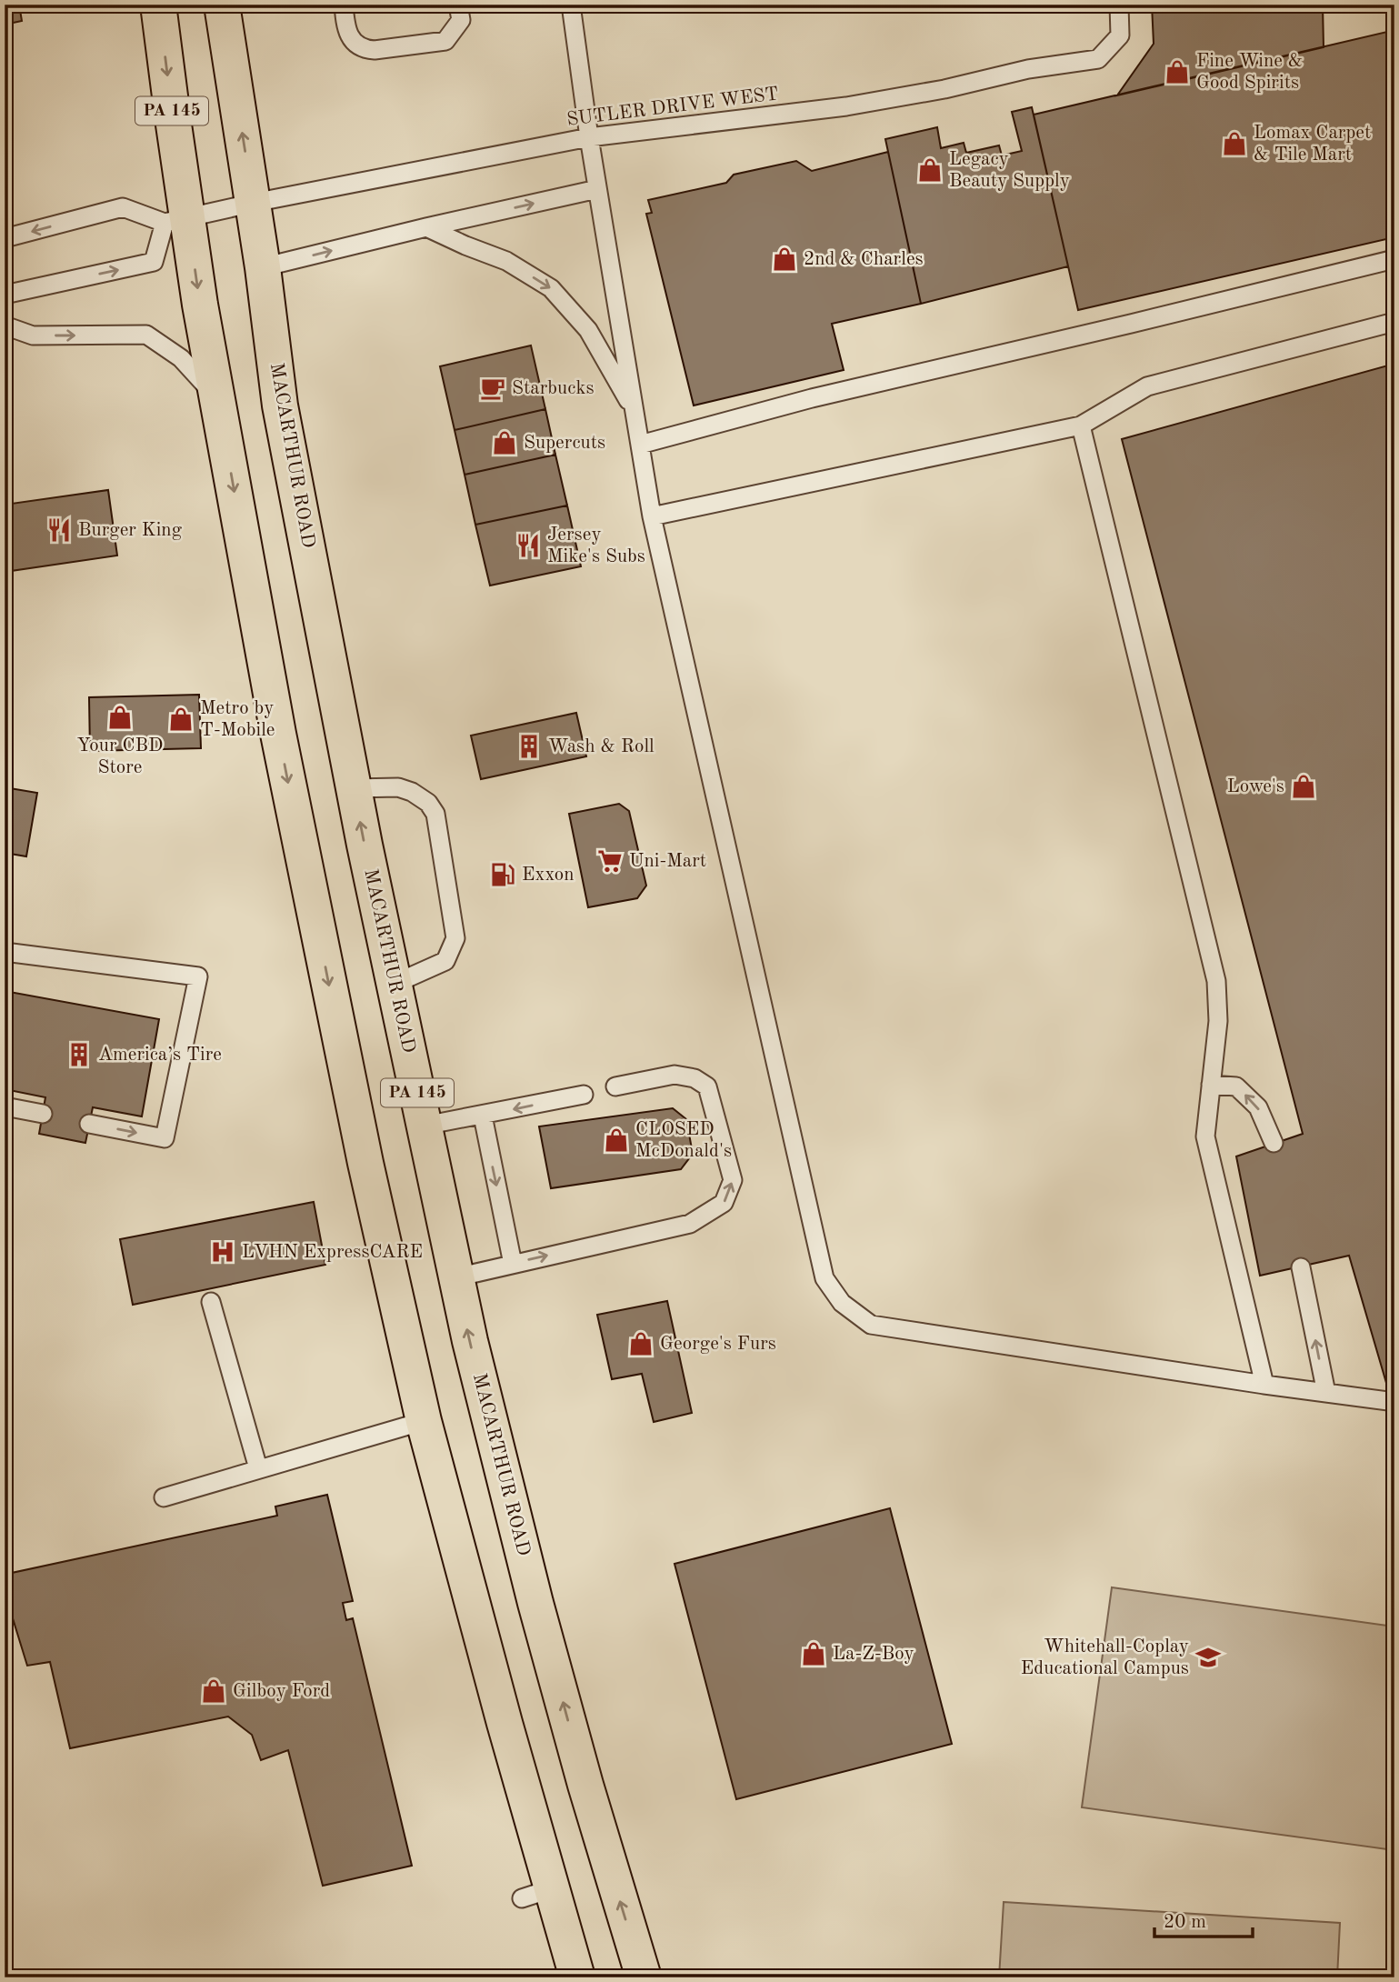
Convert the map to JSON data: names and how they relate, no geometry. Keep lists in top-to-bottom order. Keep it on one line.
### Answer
{"streets":{"highway":["PA 145","MACARTHUR ROAD"],"lane":["SUTLER DRIVE WEST"]},"crossings":[["SUTLER DRIVE WEST","PA 145"],["SUTLER DRIVE WEST","MACARTHUR ROAD"]],"places":{"shop":["Fine Wine & Good Spirits","Lomax Carpet & Tile Mart","Legacy Beauty Supply","2nd & Charles","Supercuts","Your CBD Store","Metro by T-Mobile","Lowe's","CLOSED McDonald's","George's Furs","La-Z-Boy","Gilboy Ford"],"cafe":["Starbucks"],"restaurant":["Burger King","Jersey Mike's Subs"],"building":["Wash & Roll","America’s Tire"],"supermarket":["Uni-Mart"],"fuel station":["Exxon"],"hospital":["LVHN ExpressCARE"],"school or university":["Whitehall-Coplay Educational Campus"]},"scale_bar":"20 m"}
